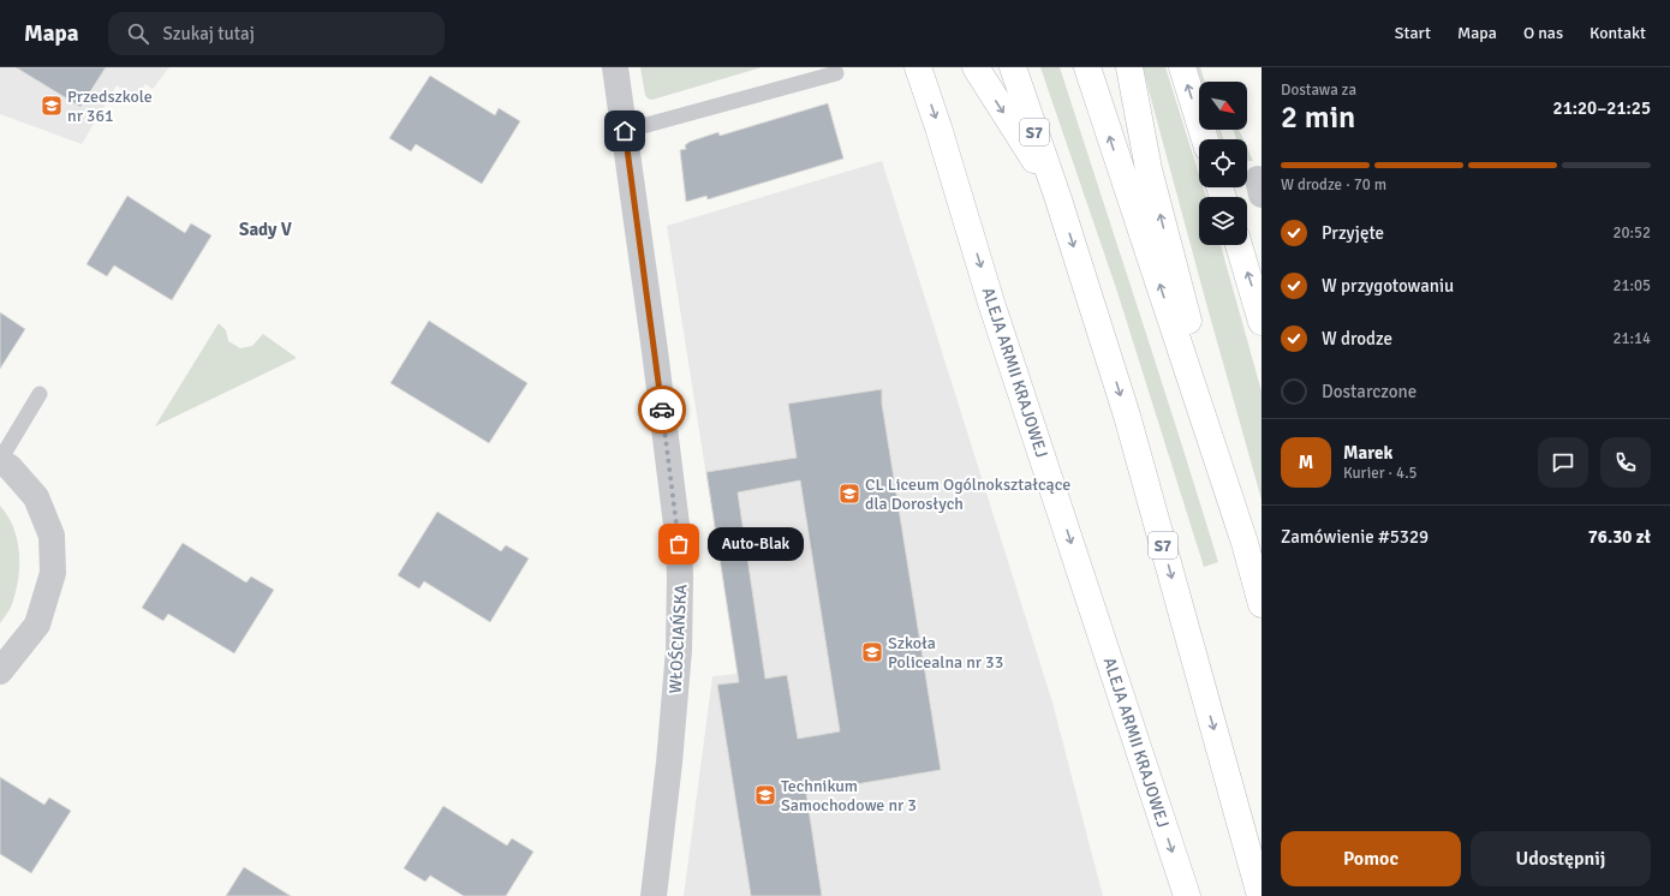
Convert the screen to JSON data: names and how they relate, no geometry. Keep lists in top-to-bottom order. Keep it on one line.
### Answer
{"streets":{"main road":["S7","ALEJA ARMII KRAJOWEJ"],"street":["WŁOŚCIAŃSKA"]},"districts":["Sady V"],"places":{"school or university":["Przedszkole nr 361","CL Liceum Ogólnokształcące dla Dorosłych","Szkoła Policealna nr 33","Technikum Samochodowe nr 3"],"other":["Auto-Blak"]},"north":"bottom right","page":{"header":"Mapa","search":"Szukaj tutaj","nav":["Start","Mapa","O nas","Kontakt"],"heading":["2 min","Dostawa za","21:20–21:25"],"panel":["Marek","Kurier · 4.5","Zamówienie #5329","76.30 zł"],"bar":"W drodze · 70 m","list":[["Przyjęte","20:52"],["W przygotowaniu","21:05"],["W drodze","21:14"],"Dostarczone"],"round":"M","bubble":"Auto-Blak","buttons":["Pomoc","Udostępnij"]}}
